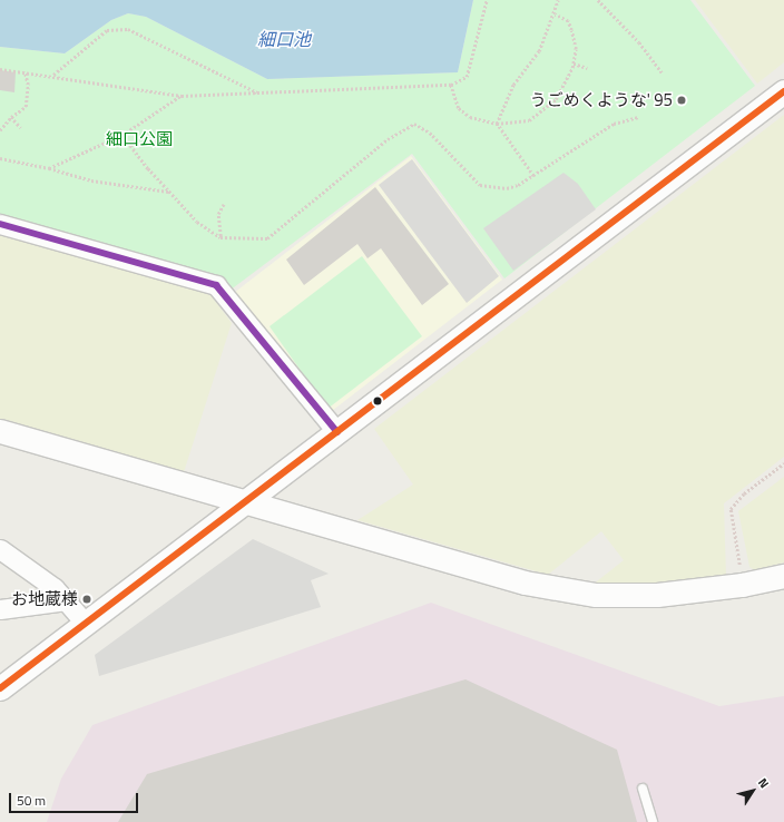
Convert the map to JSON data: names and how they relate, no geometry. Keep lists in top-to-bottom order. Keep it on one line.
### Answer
{"water":["細口池"],"parks":["細口公園"],"places":["うごめくような' 95","お地蔵様"],"scale_bar":"50 m","north":"top right"}
